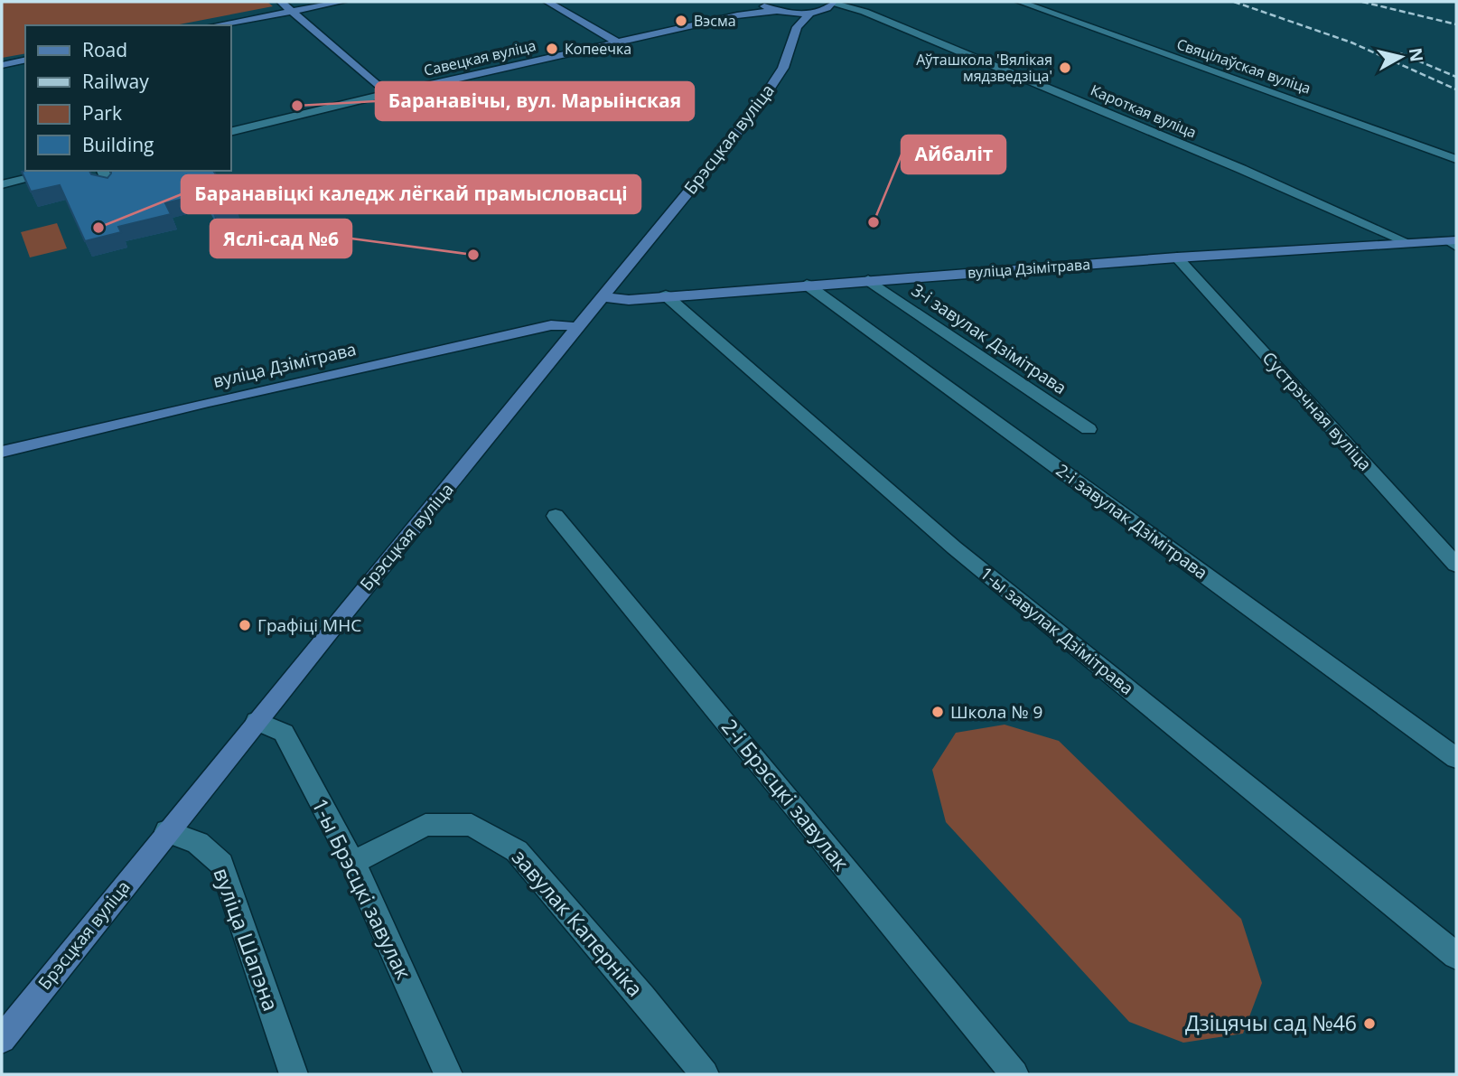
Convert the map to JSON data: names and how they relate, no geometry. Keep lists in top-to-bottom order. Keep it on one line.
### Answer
{"streets":{"main road":["Савецкая вуліца","Брэсцкая вуліца","вуліца Дзімітрава"],"street":["Свяцілаўская вуліца","Кароткая вуліца","3-і завулак Дзімітрава","Сустрэчная вуліца","2-і завулак Дзімітрава","1-ы завулак Дзімітрава","2-і Брэсцкі завулак","1-ы Брэсцкі завулак","завулак Каперніка","вуліца Шапэна"]},"crossings":[["Савецкая вуліца","Кароткая вуліца"],["Савецкая вуліца","Брэсцкая вуліца"],["Кароткая вуліца","Брэсцкая вуліца"],["Кароткая вуліца","вуліца Дзімітрава"],["Брэсцкая вуліца","вуліца Дзімітрава"],["Брэсцкая вуліца","1-ы Брэсцкі завулак"],["Брэсцкая вуліца","вуліца Шапэна"],["вуліца Дзімітрава","3-і завулак Дзімітрава"],["вуліца Дзімітрава","Сустрэчная вуліца"],["вуліца Дзімітрава","2-і завулак Дзімітрава"],["вуліца Дзімітрава","1-ы завулак Дзімітрава"],["1-ы Брэсцкі завулак","завулак Каперніка"]],"places":["Вэсма","Копеечка","Аўташкола 'Вялікая мядзведзіца'","Баранавічы, вул. Марыінская","Айбаліт","Баранавіцкі каледж лёгкай прамысловасці","Яслі-сад №6","Графіці МНС","Школа № 9","Дзіцячы сад №46"],"legend":["Road","Railway","Park","Building"],"north":"right"}
